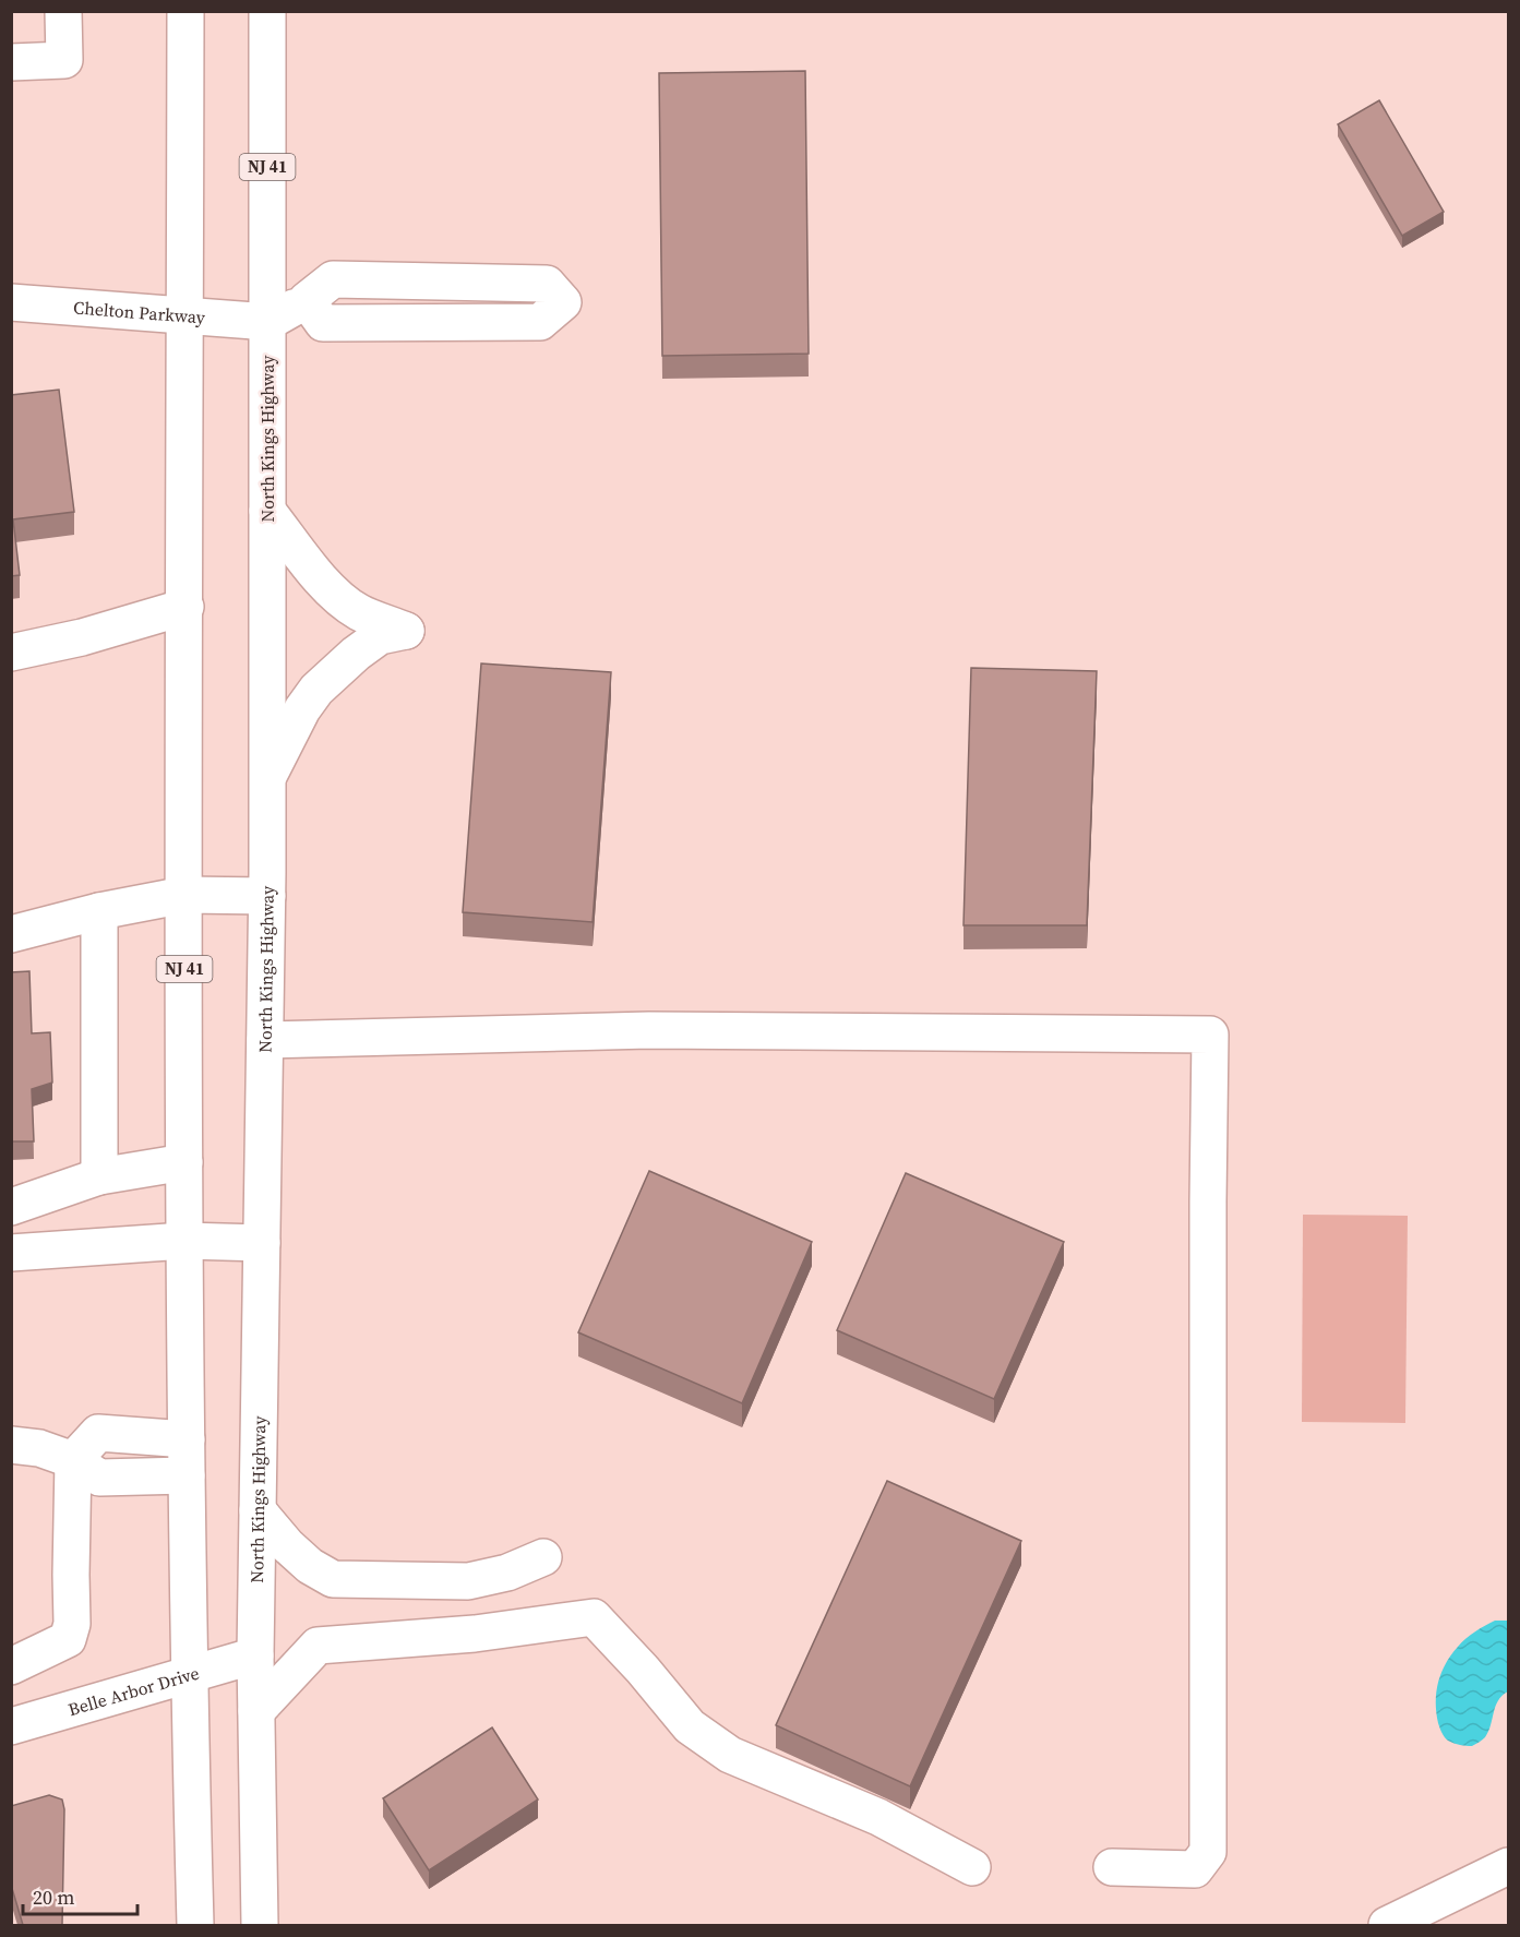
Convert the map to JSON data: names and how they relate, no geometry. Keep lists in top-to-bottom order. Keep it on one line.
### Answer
{"streets":{"main road":["NJ 41","Chelton Parkway","North Kings Highway","Belle Arbor Drive"]},"crossings":[["NJ 41","Chelton Parkway"],["NJ 41","Belle Arbor Drive"],["Chelton Parkway","North Kings Highway"],["North Kings Highway","Belle Arbor Drive"]],"scale_bar":"20 m"}
